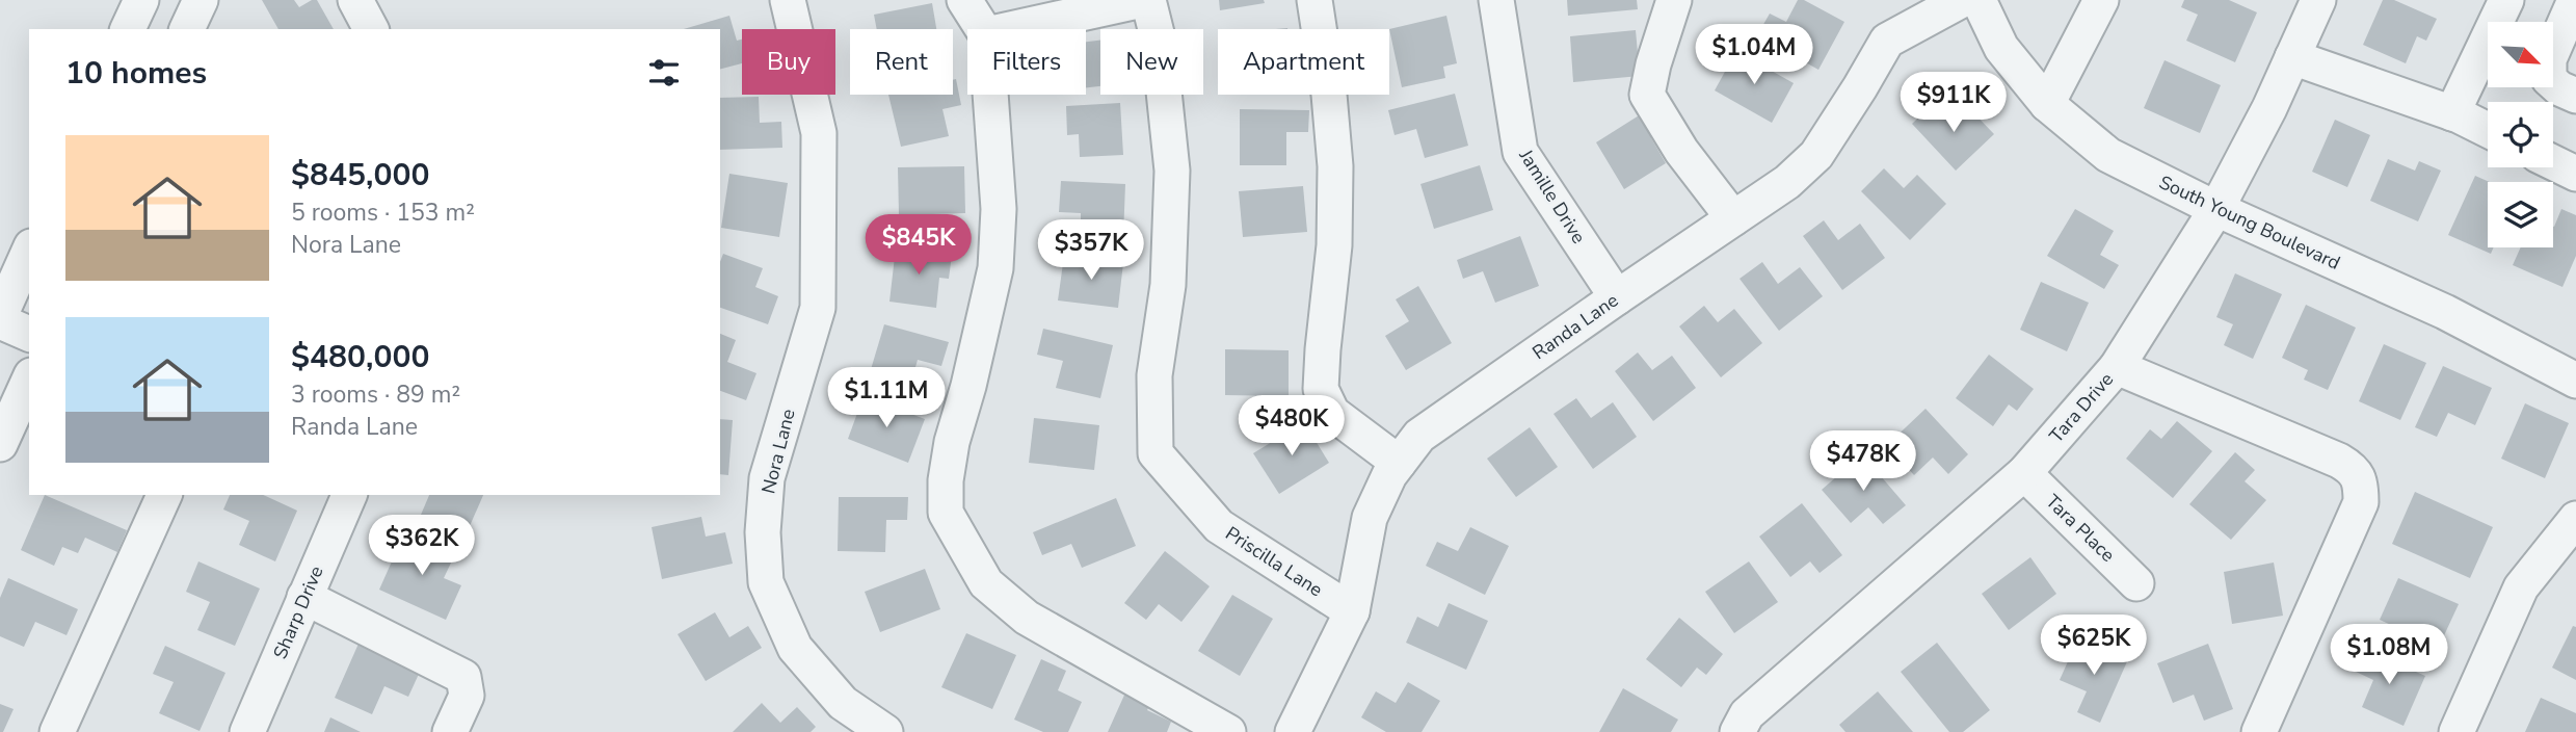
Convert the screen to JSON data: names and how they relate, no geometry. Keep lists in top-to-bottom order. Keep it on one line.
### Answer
{"streets":{"street":["Jamille Drive","South Young Boulevard","Randa Lane","Tara Drive","Nora Lane","Tara Place","Priscilla Lane","Sharp Drive"]},"crossings":[["Jamille Drive","Randa Lane"],["South Young Boulevard","Tara Drive"],["Randa Lane","Priscilla Lane"],["Tara Drive","Tara Place"]],"north":"bottom right","page":{"price":["$1.04M","$911K","$845K","$357K","$1.11M","$480K","$478K","$362K","$625K","$1.08M"],"chip":["Buy","Rent","Filters","New","Apartment"],"heading":"10 homes","list":[{"name":"$845,000","note":"5 rooms · 153 m² · Nora Lane"},{"name":"$480,000","note":"3 rooms · 89 m² · Randa Lane"}]}}
